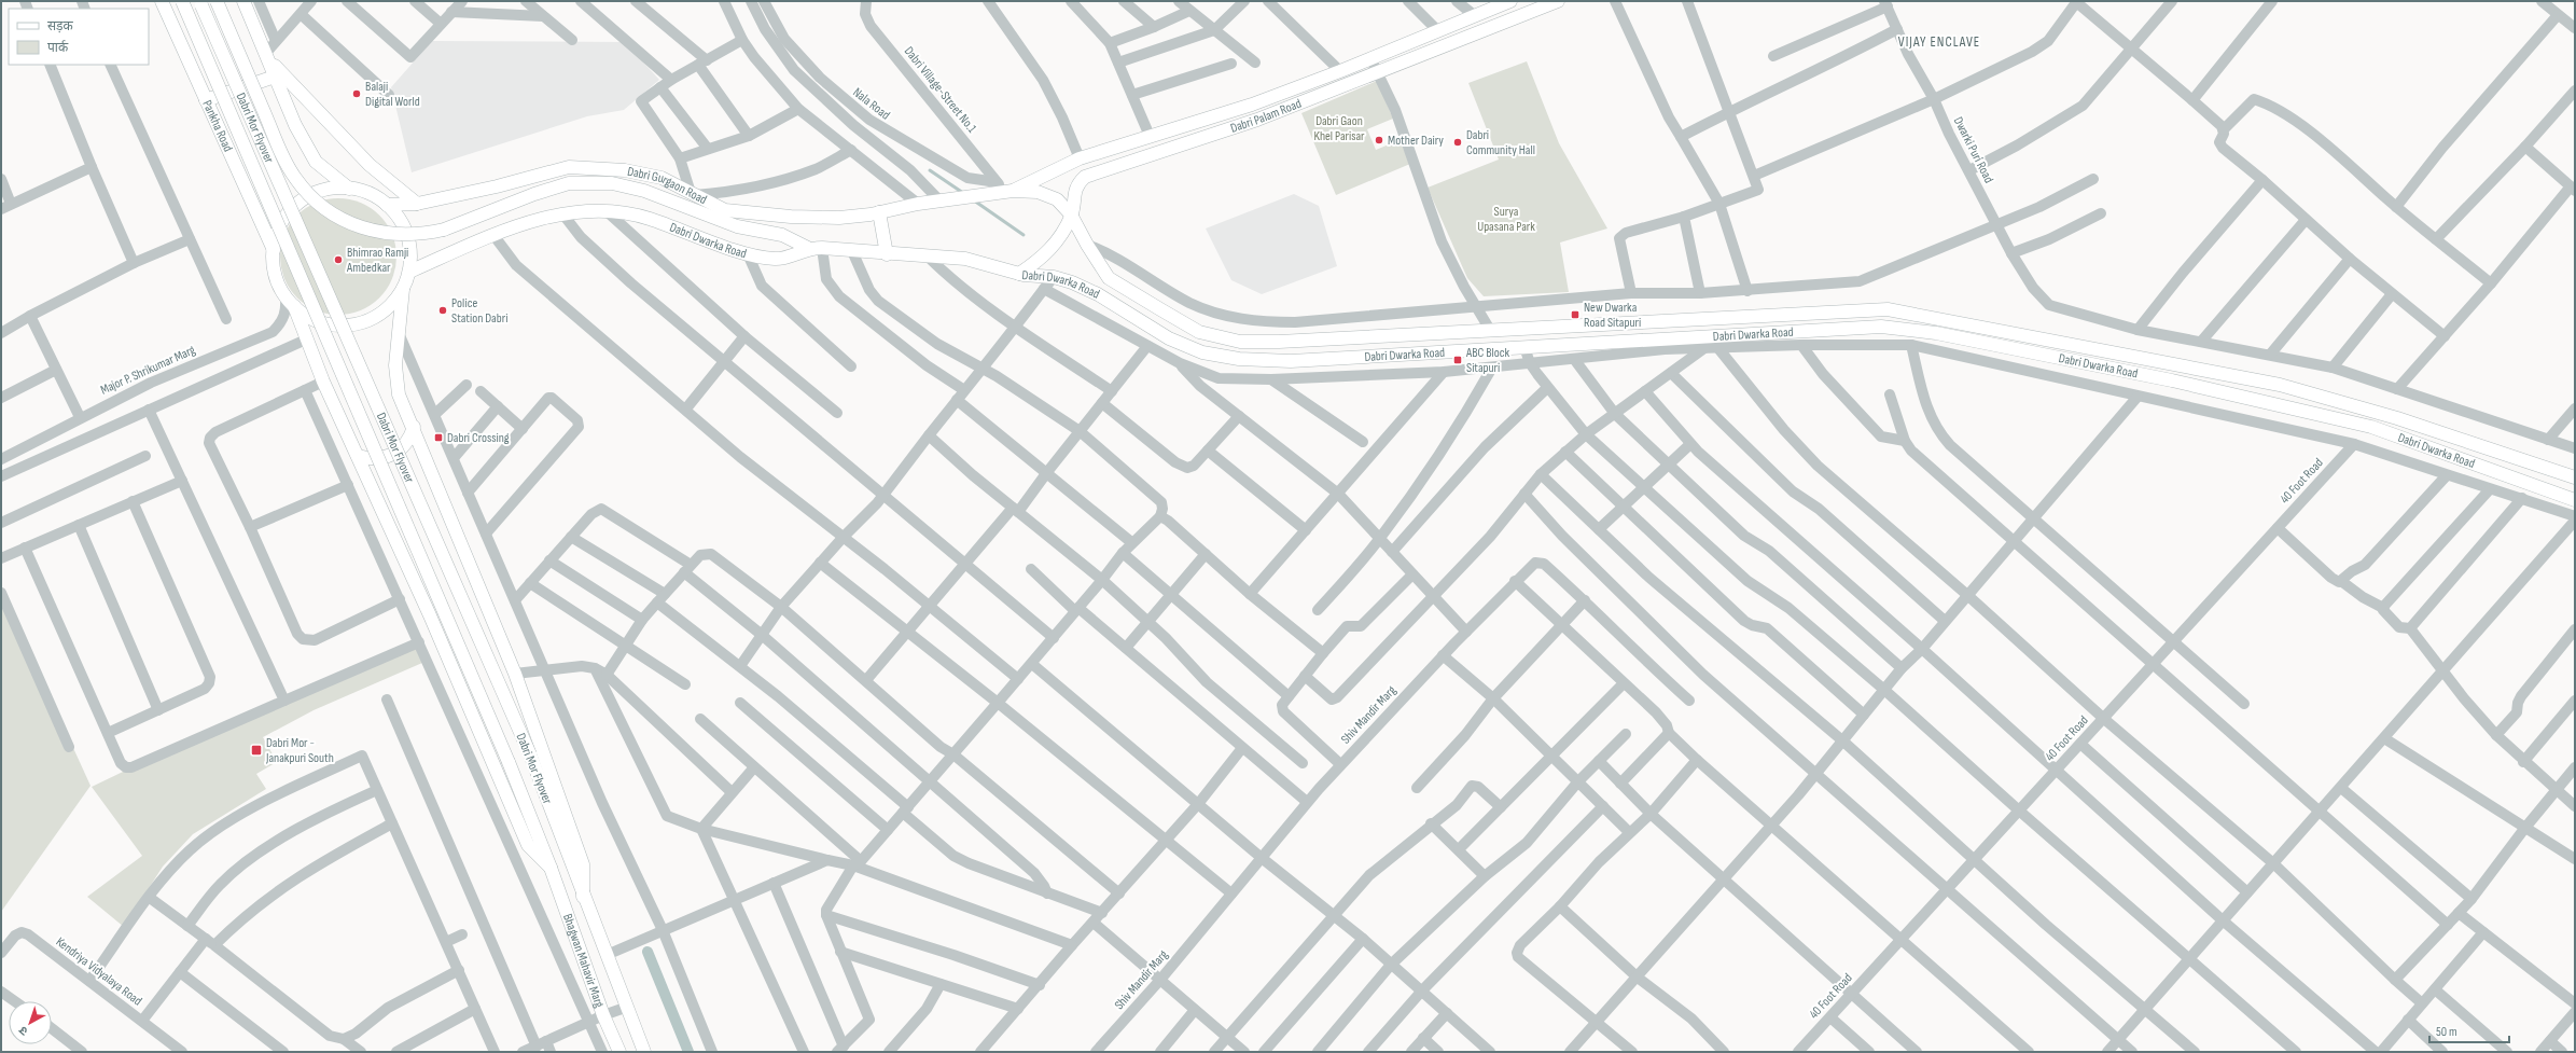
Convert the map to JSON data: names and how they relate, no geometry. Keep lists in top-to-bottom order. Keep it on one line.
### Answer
{"streets":{"main road":["Dabri Palam Road","Pankha Road","Dabri Mor Flyover","Dabri Gurgaon Road","Dabri Dwarka Road","Bhagwan Mahavir Marg"],"street":["Dabri Village-Street No.1","Nala Road","Dwarki Puri Road","Major P. Shrikumar Marg","40 Foot Road","Shiv Mandir Marg","Kendriya Vidyalaya Road"]},"crossings":[["Dabri Village-Street No.1","Nala Road"],["Dabri Village-Street No.1","Dabri Palam Road"],["Dabri Village-Street No.1","Dabri Gurgaon Road"],["Dabri Village-Street No.1","Dabri Dwarka Road"],["Nala Road","Dabri Palam Road"],["Nala Road","Dabri Gurgaon Road"],["Nala Road","Dabri Dwarka Road"],["Dabri Palam Road","Dabri Gurgaon Road"],["Dabri Palam Road","Dabri Dwarka Road"],["Pankha Road","Dabri Gurgaon Road"],["Pankha Road","Dabri Dwarka Road"],["Pankha Road","Major P. Shrikumar Marg"],["Dabri Mor Flyover","Bhagwan Mahavir Marg"],["Dabri Gurgaon Road","Dabri Dwarka Road"],["Dabri Gurgaon Road","Major P. Shrikumar Marg"],["Dabri Dwarka Road","Major P. Shrikumar Marg"]],"districts":["VIJAY ENCLAVE"],"parks":["Dabri Gaon Khel Parisar","Surya Upasana Park"],"places":{"other":["Balaji Digital World","Mother Dairy","Dabri Community Hall","Bhimrao Ramji Ambedkar","Police Station Dabri"],"transit":["New Dwarka Road Sitapuri","ABC Block Sitapuri","Dabri Crossing","Dabri Mor - Janakpuri South"]},"legend":["सड़क","पार्क"],"scale_bar":"50 m","north":"bottom left"}
